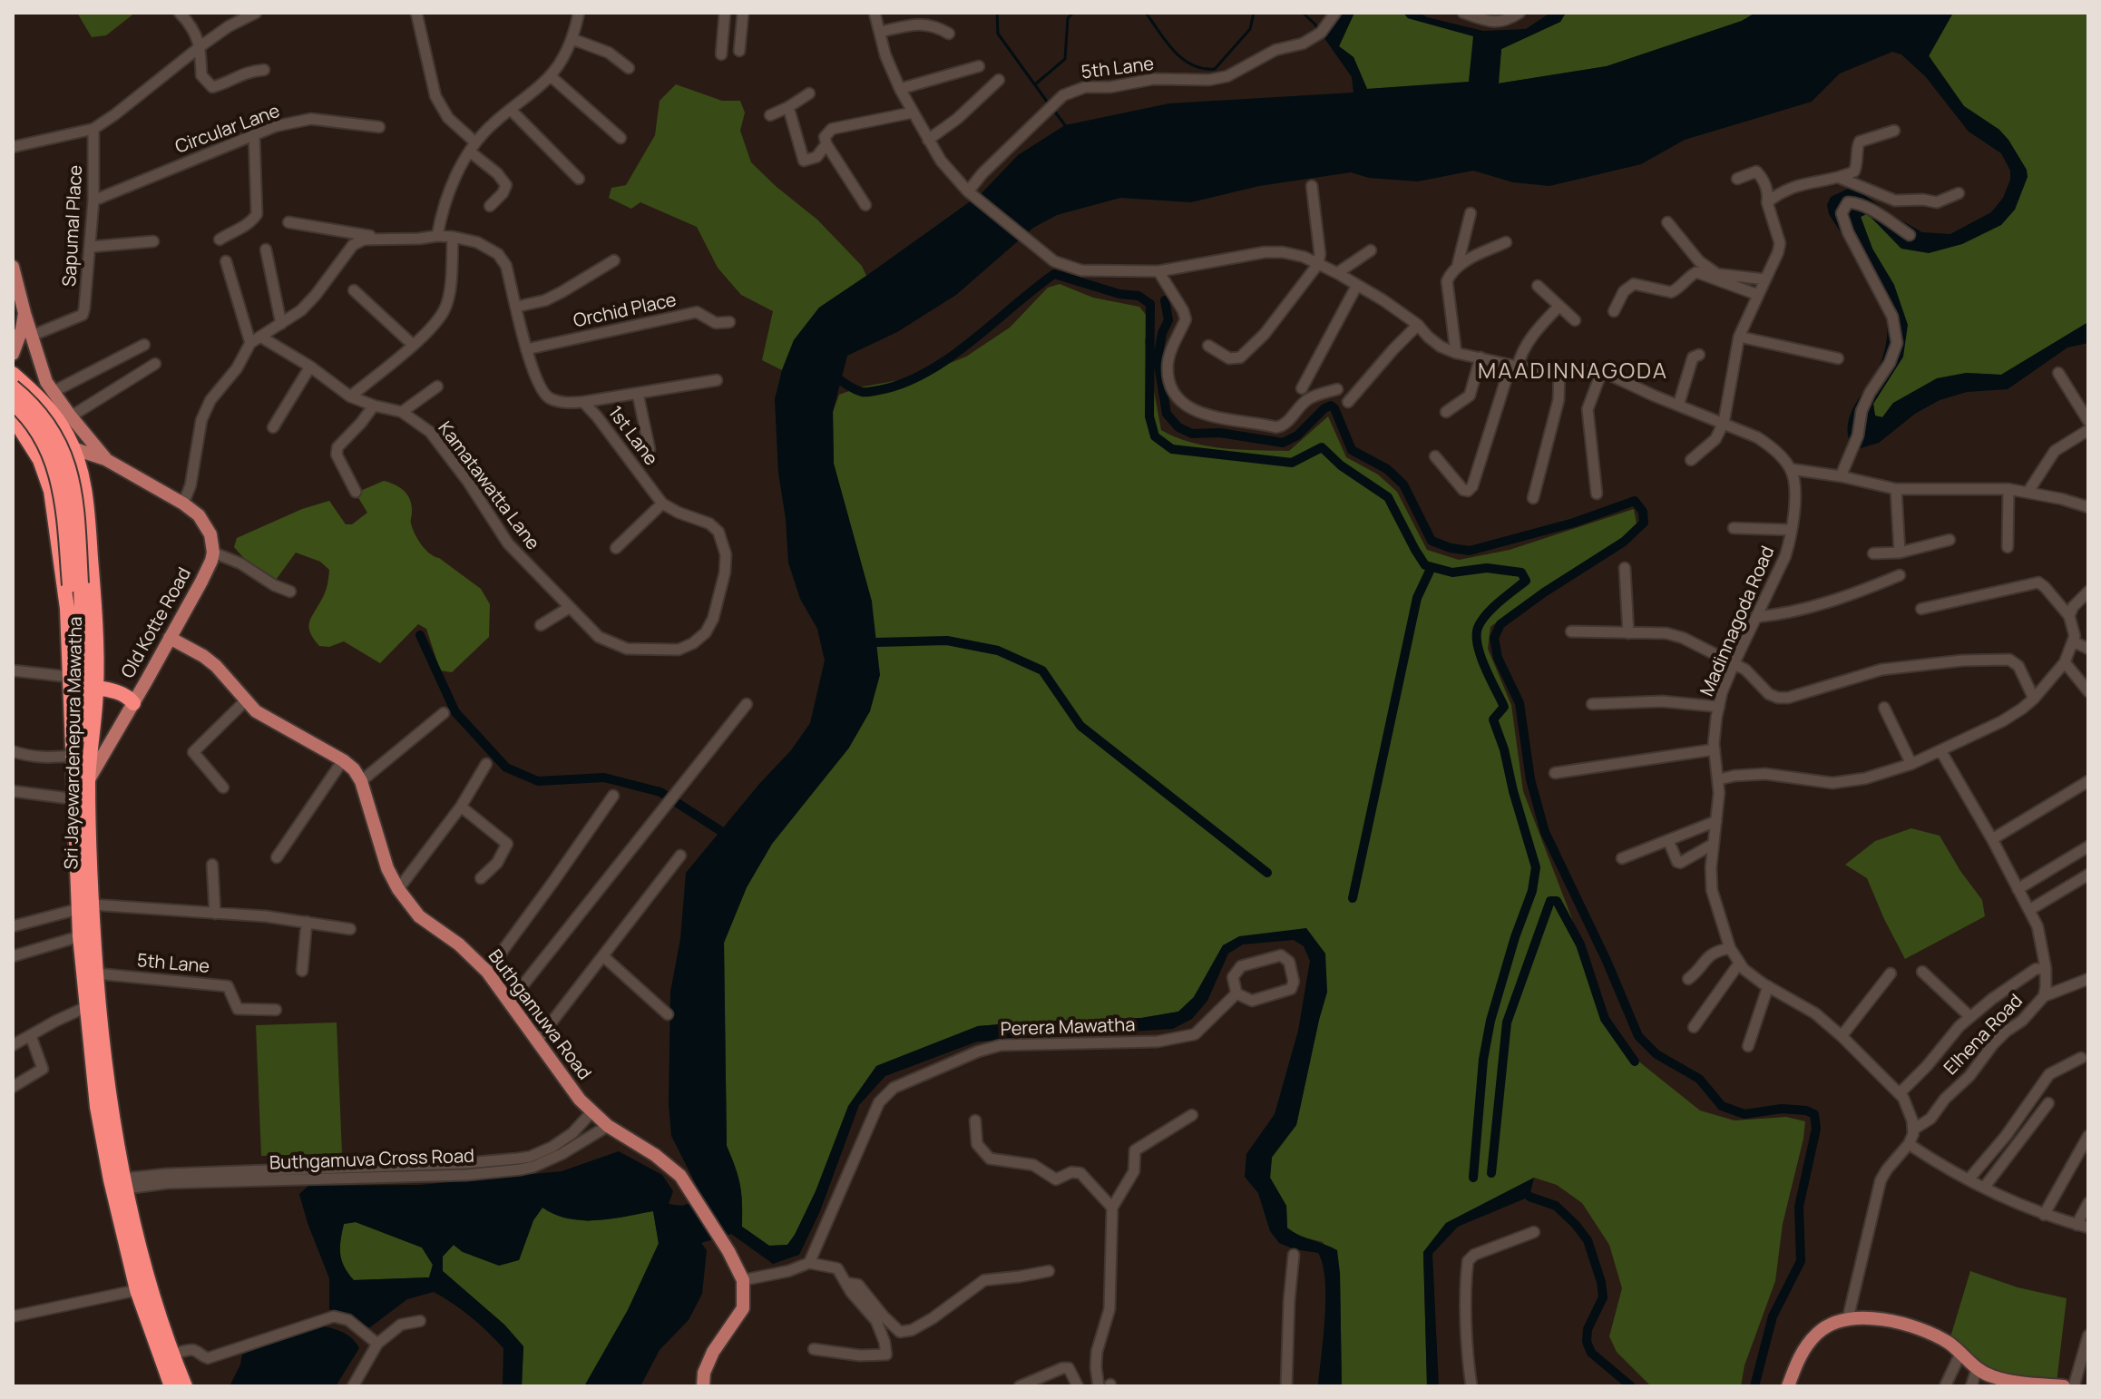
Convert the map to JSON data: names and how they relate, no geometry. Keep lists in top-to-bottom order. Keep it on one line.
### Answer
{"streets":{"highway":["Sri Jayewardenepura Mawatha"],"main road":["Old Kotte Road","Buthgamuwa Road"],"street":["5th Lane","Circular Lane","Sapumal Place","Orchid Place","1st Lane","Kamatawatta Lane","Madinnagoda Road","Perera Mawatha","Elhena Road","Buthgamuva Cross Road"]},"crossings":[["5th Lane","Sri Jayewardenepura Mawatha"],["Circular Lane","Sapumal Place"],["Orchid Place","1st Lane"],["1st Lane","Kamatawatta Lane"],["Madinnagoda Road","Elhena Road"],["Old Kotte Road","Sri Jayewardenepura Mawatha"],["Old Kotte Road","Buthgamuwa Road"],["Sri Jayewardenepura Mawatha","Buthgamuva Cross Road"],["Buthgamuwa Road","Buthgamuva Cross Road"]],"districts":["MAADINNAGODA"]}
